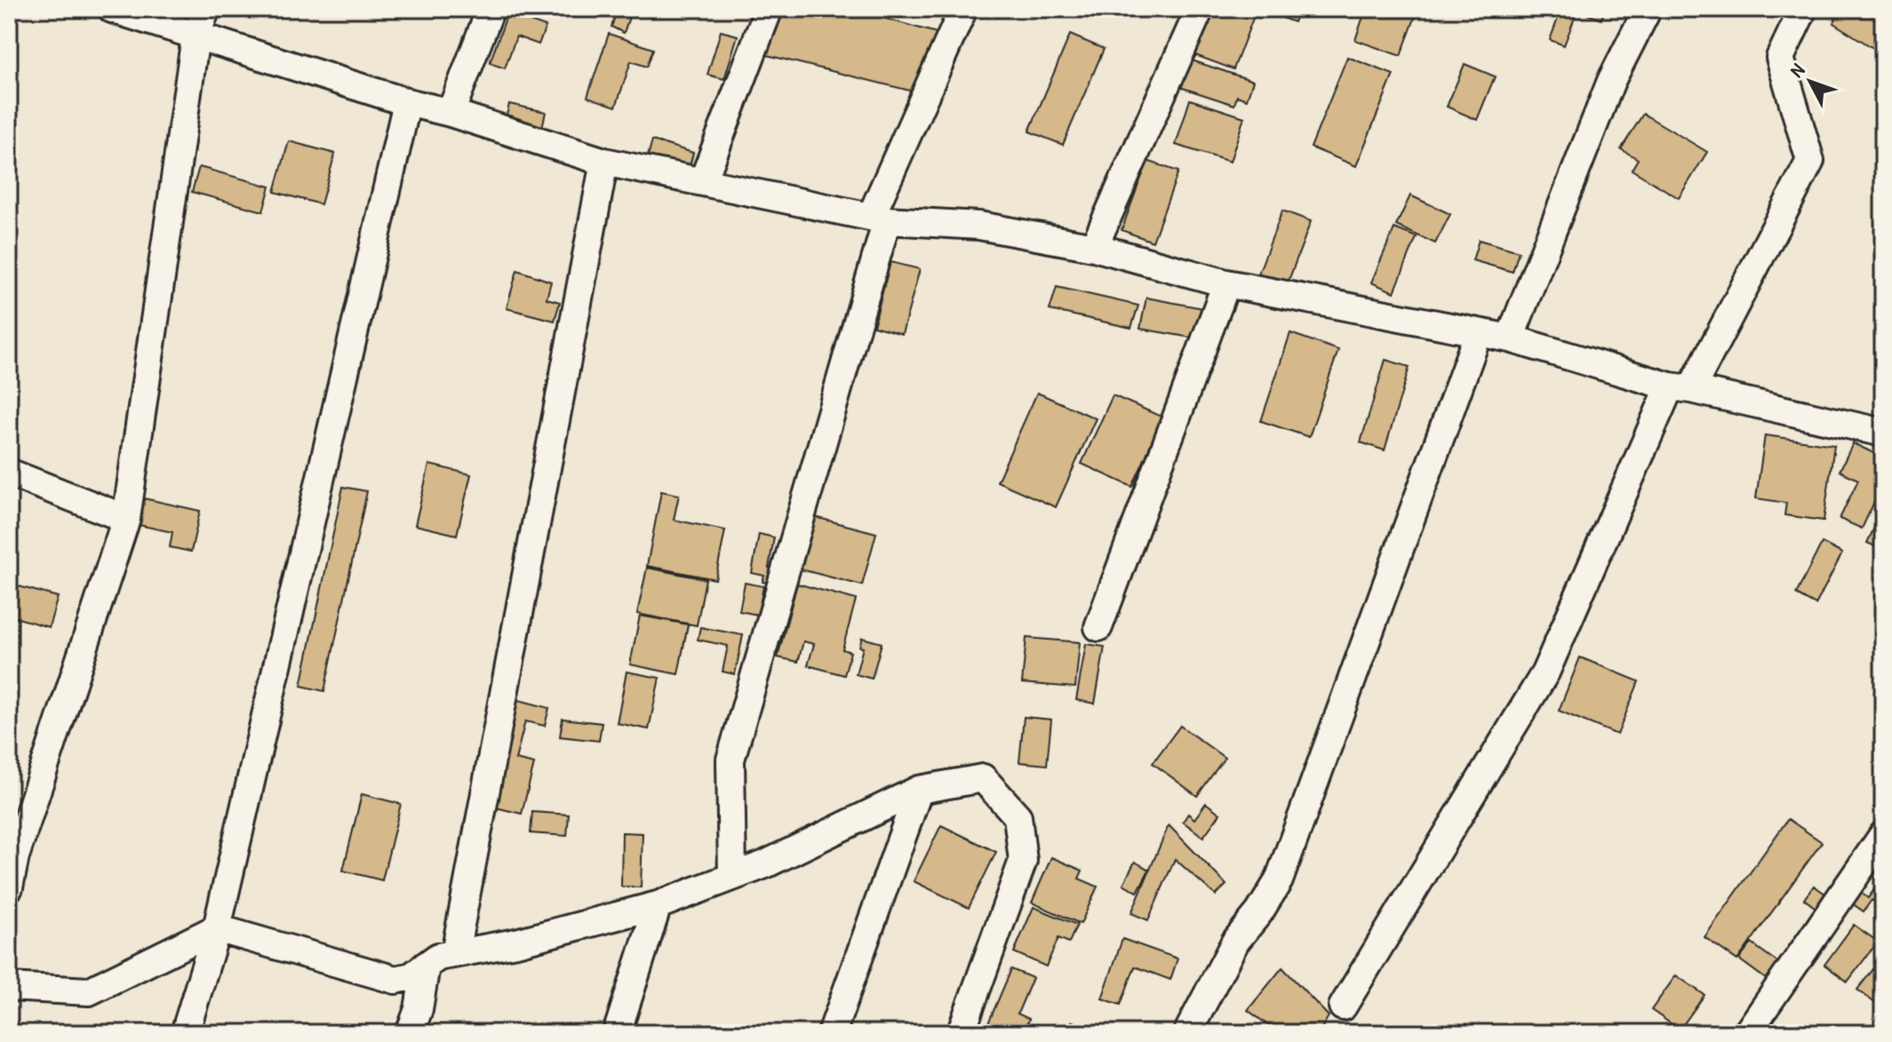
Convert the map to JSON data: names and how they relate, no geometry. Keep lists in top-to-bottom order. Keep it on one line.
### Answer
{"north":"top left"}
